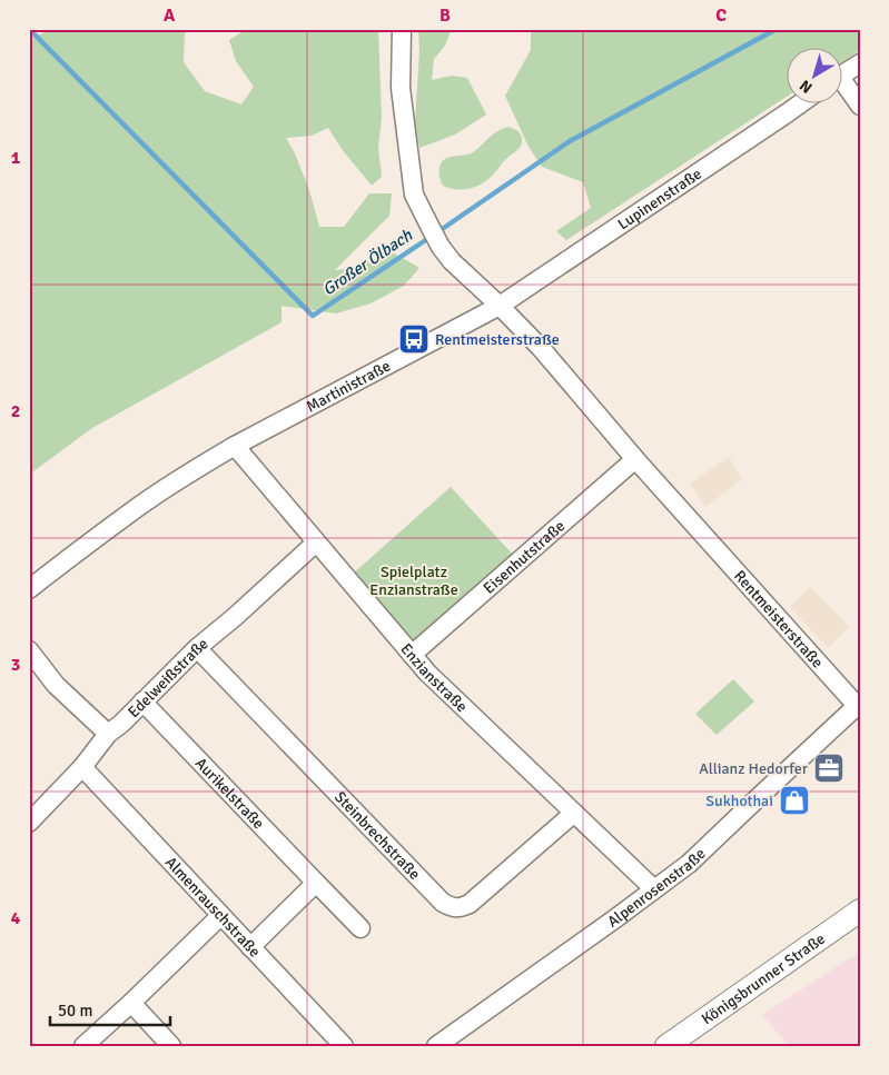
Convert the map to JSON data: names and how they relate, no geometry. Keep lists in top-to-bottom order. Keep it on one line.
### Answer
{"streets":{"main road":["Königsbrunner Straße"],"street":["Lupinenstraße","Martinistraße","Eisenhutstraße","Rentmeisterstraße","Enzianstraße","Edelweißstraße","Aurikelstraße","Steinbrechstraße","Alpenrosenstraße","Almenrauschstraße"]},"crossings":[["Lupinenstraße","Martinistraße"],["Lupinenstraße","Rentmeisterstraße"],["Martinistraße","Rentmeisterstraße"],["Martinistraße","Enzianstraße"],["Eisenhutstraße","Rentmeisterstraße"],["Eisenhutstraße","Enzianstraße"],["Rentmeisterstraße","Alpenrosenstraße"],["Enzianstraße","Edelweißstraße"],["Enzianstraße","Steinbrechstraße"],["Enzianstraße","Alpenrosenstraße"],["Edelweißstraße","Aurikelstraße"],["Edelweißstraße","Steinbrechstraße"],["Edelweißstraße","Almenrauschstraße"]],"water":["Großer Ölbach"],"parks":["Spielplatz Enzianstraße"],"places":{"bus stop":["Rentmeisterstraße"],"office":["Allianz Hedorfer"],"shop":["Sukhothai"]},"scale_bar":"50 m","north":"bottom left","grid":{"columns":["A","B","C"],"rows":["1","2","3","4"]}}
